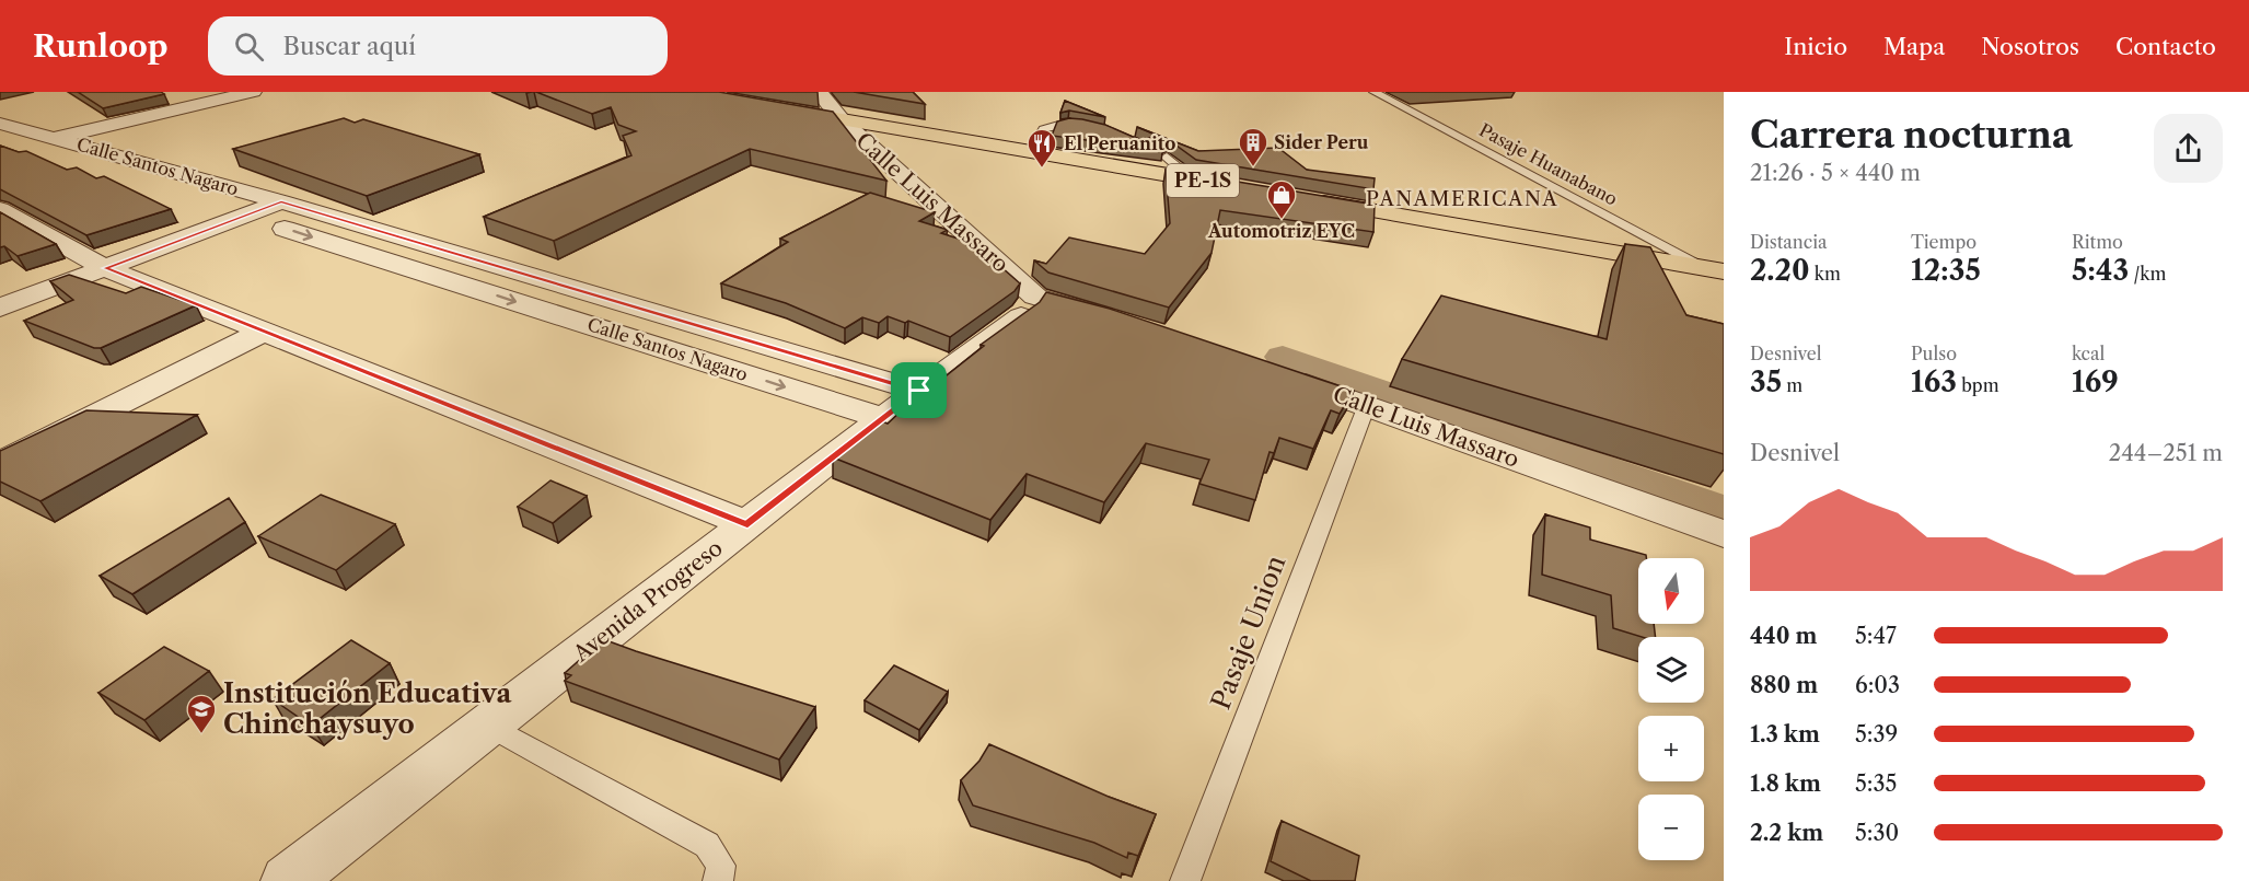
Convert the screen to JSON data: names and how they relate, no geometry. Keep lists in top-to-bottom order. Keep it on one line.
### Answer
{"streets":{"highway":["PE-1S"],"street":["Calle Santos Nagaro","Calle Luis Massaro","Avenida Progreso"],"lane":["Pasaje Huanabano","Pasaje Union"]},"crossings":[["Calle Santos Nagaro","Avenida Progreso"],["PE-1S","Calle Luis Massaro"],["Calle Luis Massaro","Avenida Progreso"],["Calle Luis Massaro","Pasaje Union"]],"districts":["PANAMERICANA"],"places":{"building":["Sider Peru"],"restaurant":["El Peruanito"],"shop":["Automotriz EYC"],"school or university":["Institución Educativa Chinchaysuyo"]},"north":"bottom","page":{"header":"Runloop","search":"Buscar aquí","nav":["Inicio","Mapa","Nosotros","Contacto"],"heading":["Carrera nocturna","21:26 · 5 × 440 m"],"stats":[["Distancia","2.20 km"],["Tiempo","12:35"],["Ritmo","5:43 /km"],["Desnivel","35 m"],["Pulso","163 bpm"],["kcal","169"]],"chart":["Desnivel","244–251 m"],"map_buttons":["+","−"],"list":[{"name":"440 m","note":"5:47"},{"name":"880 m","note":"6:03"},{"name":"1.3 km","note":"5:39"},{"name":"1.8 km","note":"5:35"},{"name":"2.2 km","note":"5:30"}]}}
